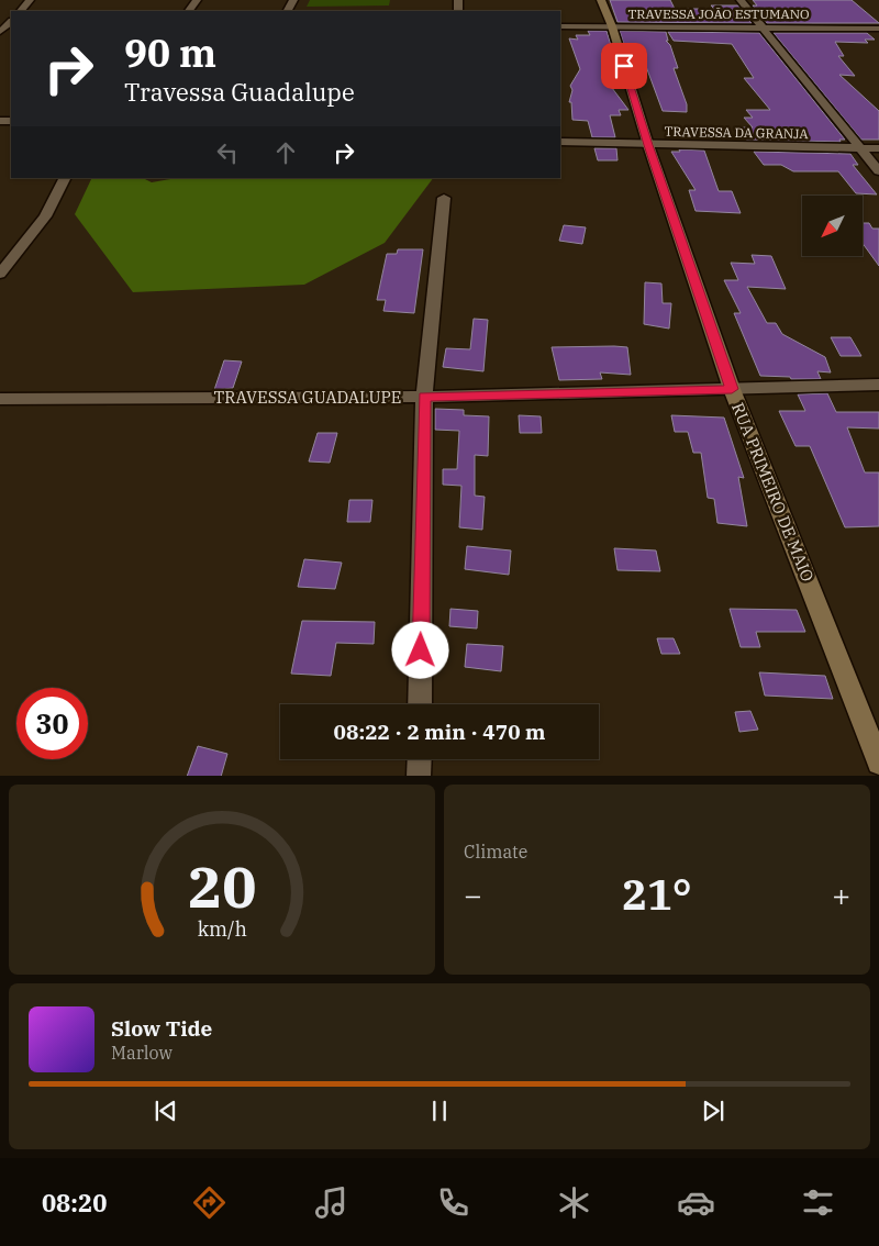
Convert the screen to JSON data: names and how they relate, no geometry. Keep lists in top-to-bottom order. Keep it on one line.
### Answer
{"streets":{"street":["TRAVESSA JOÃO ESTUMANO","TRAVESSA DA GRANJA","TRAVESSA GUADALUPE","RUA PRIMEIRO DE MAIO"]},"crossings":[["TRAVESSA JOÃO ESTUMANO","RUA PRIMEIRO DE MAIO"],["TRAVESSA DA GRANJA","RUA PRIMEIRO DE MAIO"],["TRAVESSA GUADALUPE","RUA PRIMEIRO DE MAIO"]],"north":"bottom left","page":{"turn":["90 m","Travessa Guadalupe"],"limit":"30","trip":"08:22 · 2 min · 470 m","tile":"Climate","heat":["−","21°","+"],"song":["Slow Tide","Marlow"],"tabs":"08:20","gauge":["20","km/h"]}}
